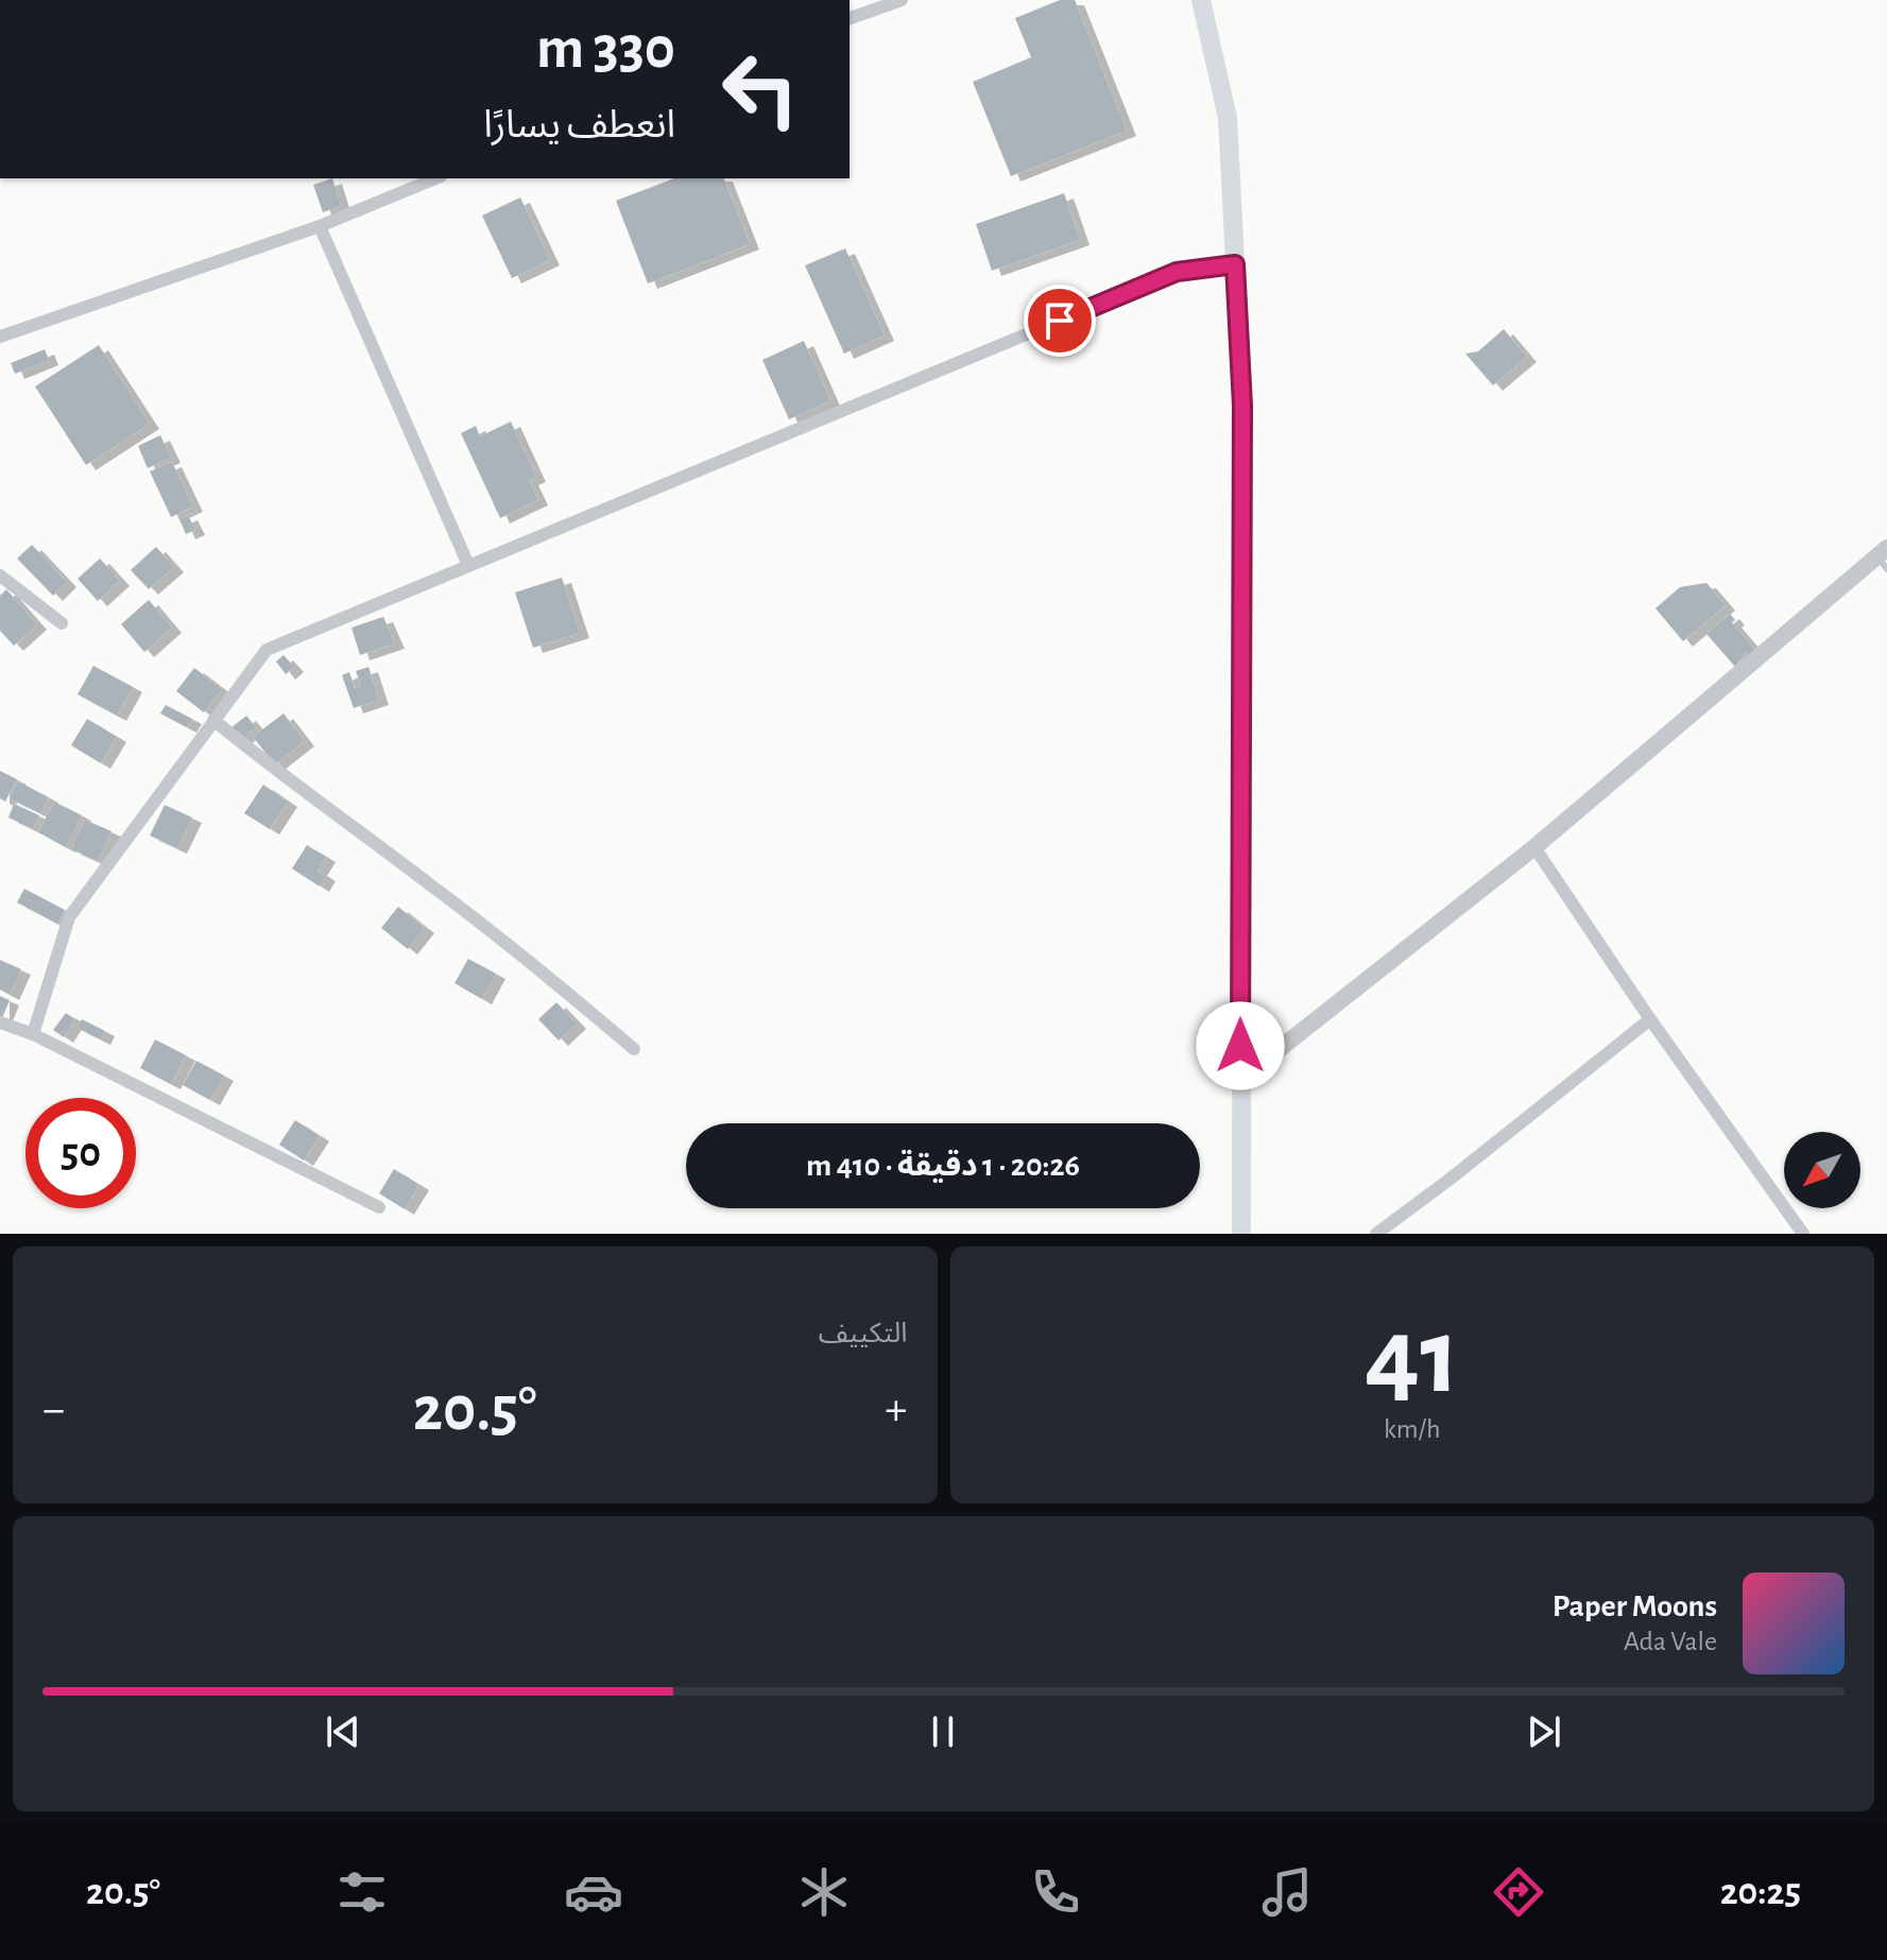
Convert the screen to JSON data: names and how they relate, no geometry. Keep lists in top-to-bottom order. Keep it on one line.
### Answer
{"north":"bottom left","page":{"turn":["330 m","انعطف يسارًا"],"limit":"50","trip":"20:26 · 1 دقيقة · 410 m","tile":[["41","km/h"],"التكييف"],"heat":["−","20.5°","+"],"song":["Paper Moons","Ada Vale"],"tabs":["20:25","20.5°"]}}
